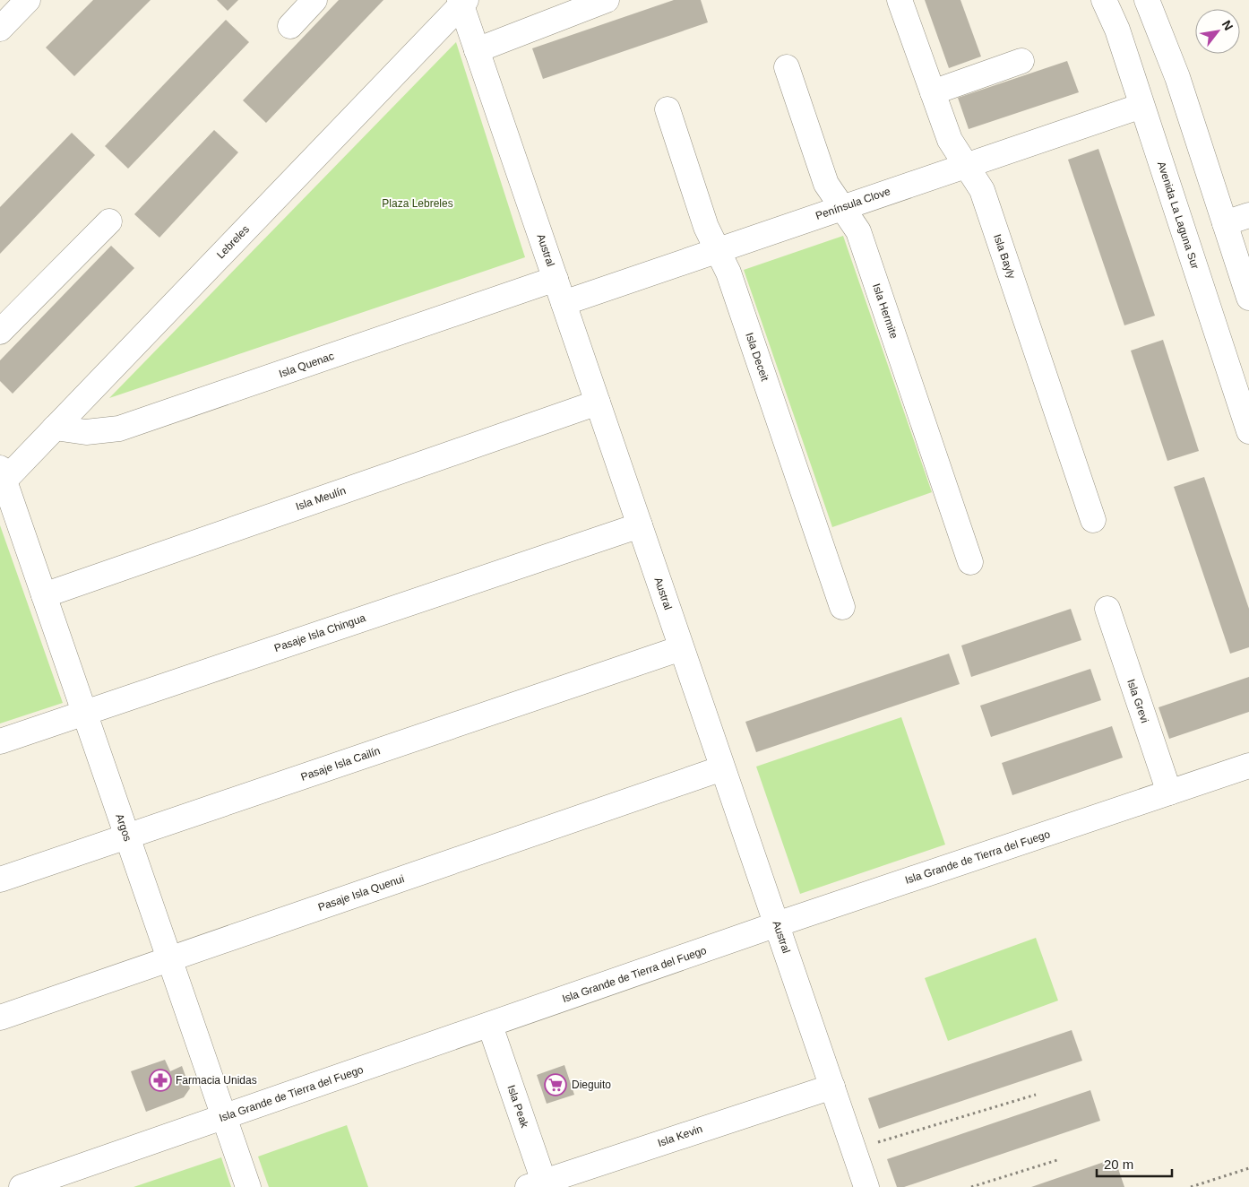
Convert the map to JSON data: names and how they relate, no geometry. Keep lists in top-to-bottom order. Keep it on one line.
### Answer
{"streets":{"street":["Península Clove","Avenida La Laguna Sur","Lebreles","Austral","Isla Bayly","Isla Hermite","Isla Deceit","Isla Quenac","Isla Meulín","Pasaje Isla Chingua","Isla Grevi","Pasaje Isla Cailín","Argos","Isla Grande de Tierra del Fuego","Pasaje Isla Quenui","Isla Peak","Isla Kevin"]},"crossings":[["Península Clove","Avenida La Laguna Sur"],["Península Clove","Austral"],["Península Clove","Isla Bayly"],["Península Clove","Isla Hermite"],["Península Clove","Isla Deceit"],["Lebreles","Austral"],["Lebreles","Isla Quenac"],["Lebreles","Argos"],["Austral","Isla Quenac"],["Austral","Isla Meulín"],["Austral","Pasaje Isla Chingua"],["Austral","Pasaje Isla Cailín"],["Austral","Isla Grande de Tierra del Fuego"],["Austral","Pasaje Isla Quenui"],["Austral","Isla Kevin"],["Isla Meulín","Argos"],["Pasaje Isla Chingua","Argos"],["Isla Grevi","Isla Grande de Tierra del Fuego"],["Pasaje Isla Cailín","Argos"],["Argos","Isla Grande de Tierra del Fuego"],["Argos","Pasaje Isla Quenui"],["Isla Grande de Tierra del Fuego","Isla Peak"],["Isla Peak","Isla Kevin"]],"parks":["Plaza Lebreles"],"places":{"pharmacy":["Farmacia Unidas"],"supermarket":["Dieguito"]},"scale_bar":"20 m","north":"top right"}
